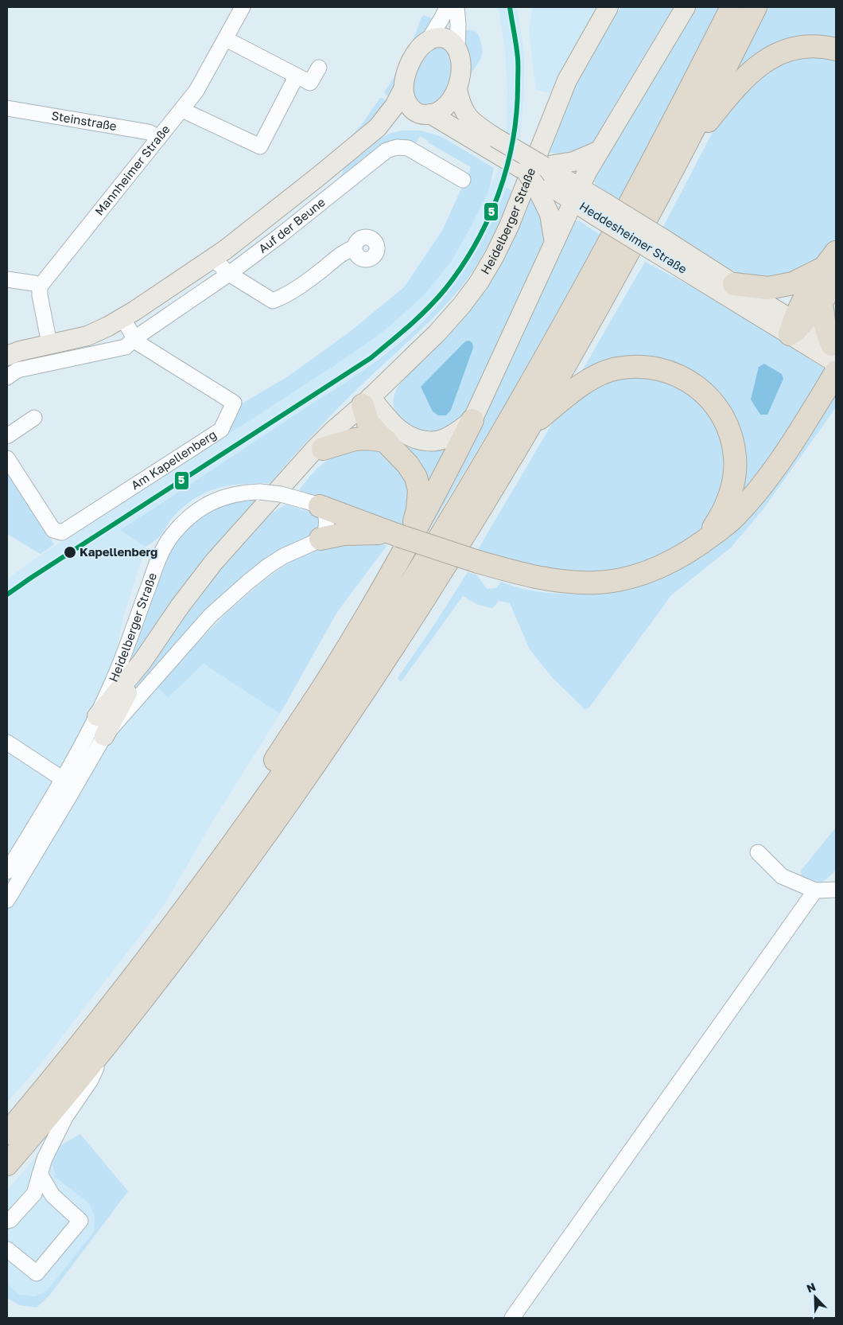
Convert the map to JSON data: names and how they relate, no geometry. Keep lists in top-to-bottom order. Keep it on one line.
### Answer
{"streets":{"main road":["Heidelberger Straße","Auf der Beune","Heddesheimer Straße"],"street":["Steinstraße","Mannheimer Straße","Am Kapellenberg"]},"crossings":[["Steinstraße","Mannheimer Straße"],["Auf der Beune","Heddesheimer Straße"],["Auf der Beune","Am Kapellenberg"]],"places":["Kapellenberg"],"lines":["transit line 5"],"north":"top left"}
